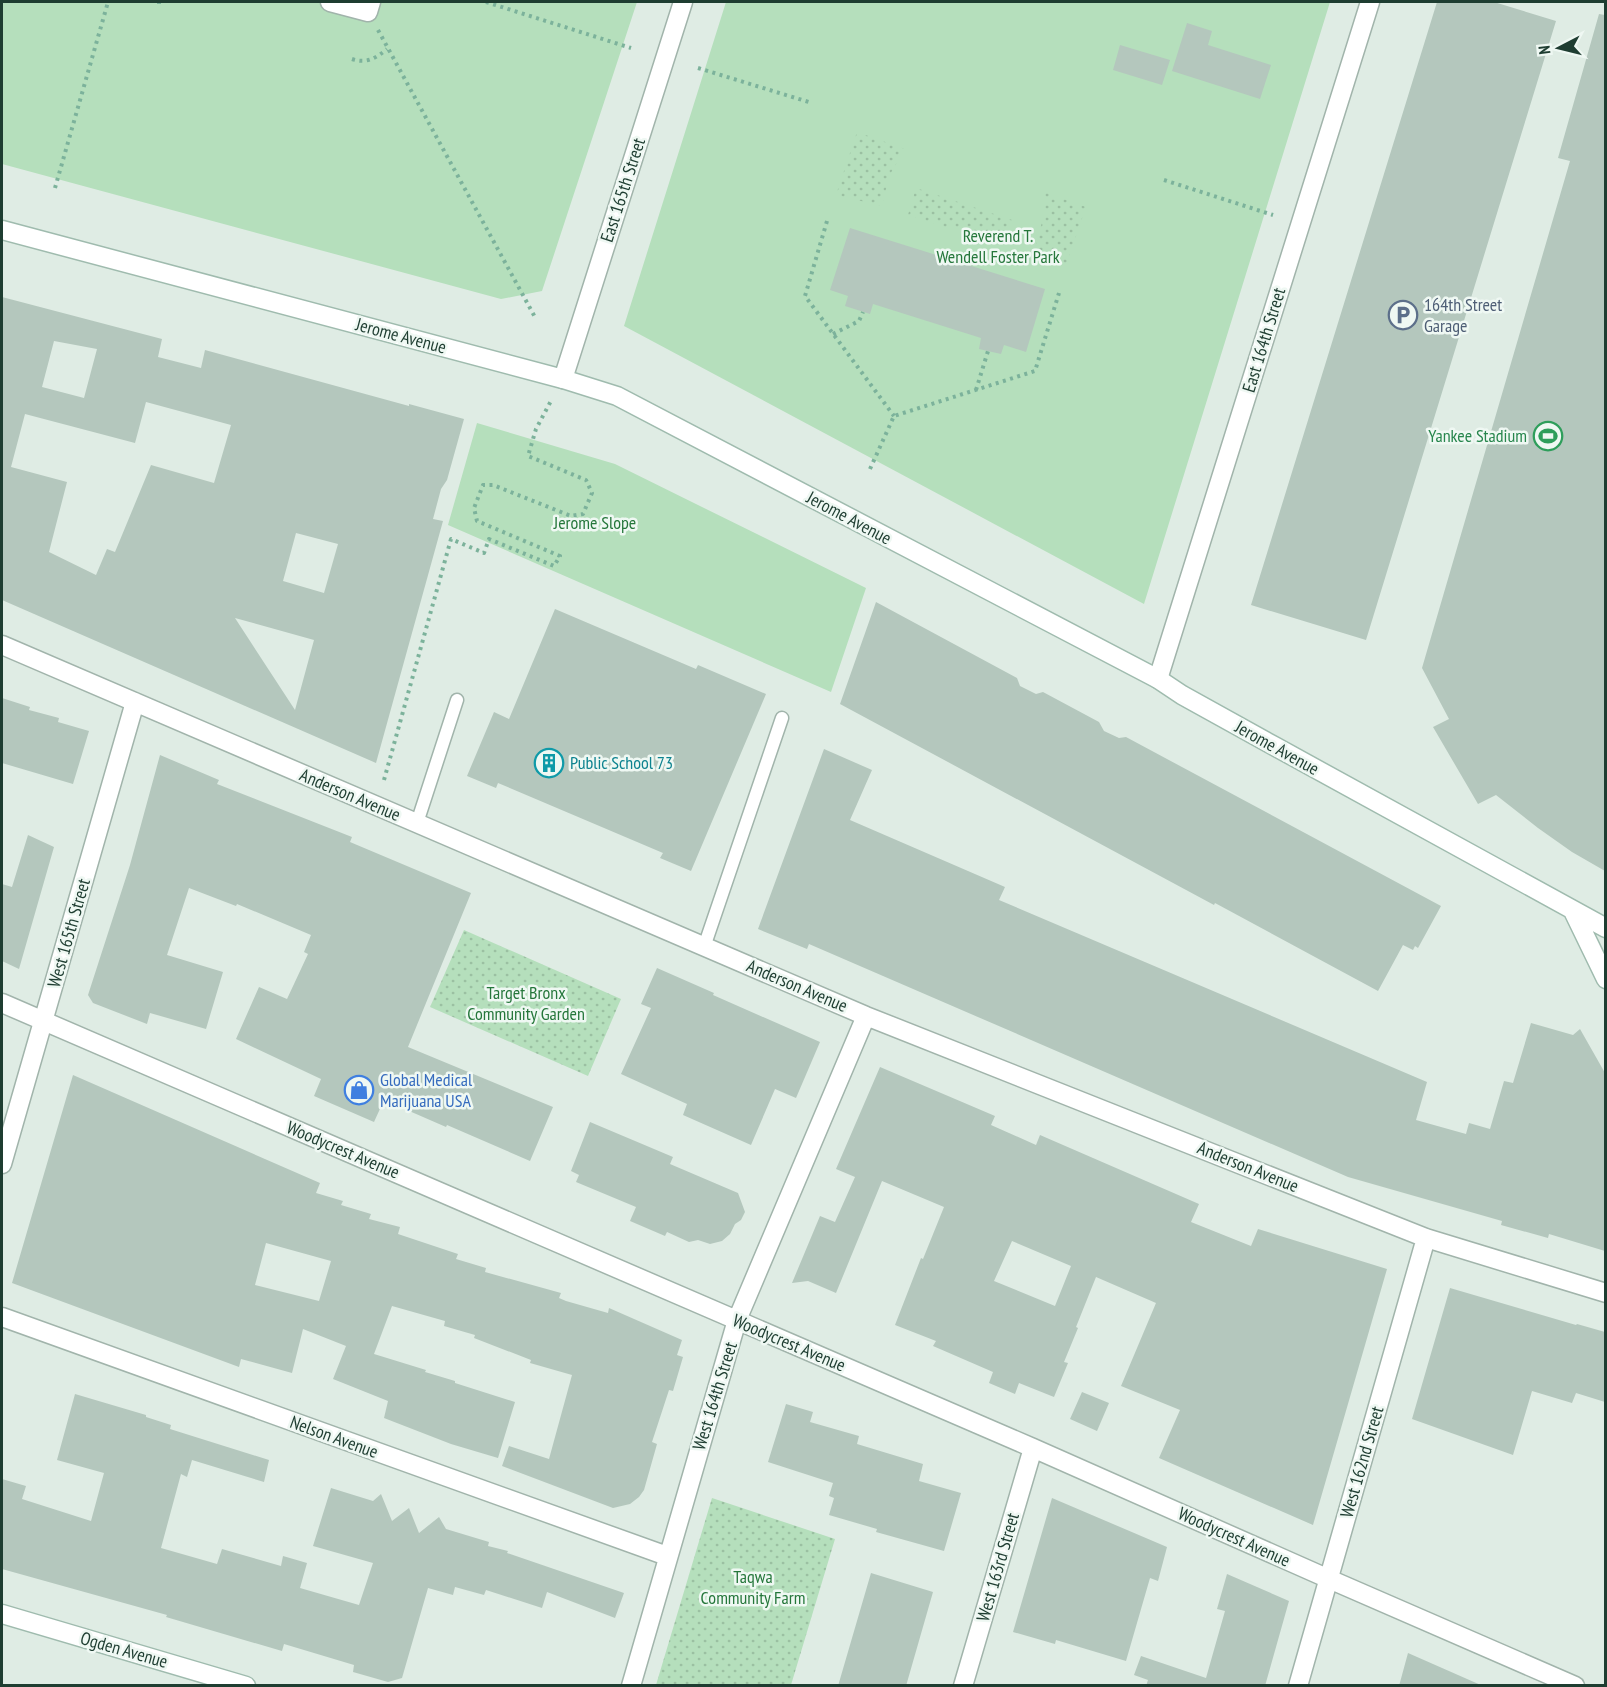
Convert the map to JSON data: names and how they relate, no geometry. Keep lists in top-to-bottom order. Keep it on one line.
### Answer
{"streets":{"street":["East 165th Street","Jerome Avenue","East 164th Street","Anderson Avenue","West 165th Street","Woodycrest Avenue","West 164th Street","Nelson Avenue","West 162nd Street","West 163rd Street","Ogden Avenue"]},"crossings":[["East 165th Street","Jerome Avenue"],["Jerome Avenue","East 164th Street"],["Anderson Avenue","West 165th Street"],["Anderson Avenue","West 164th Street"],["Anderson Avenue","West 162nd Street"],["West 165th Street","Woodycrest Avenue"],["Woodycrest Avenue","West 164th Street"],["Woodycrest Avenue","West 162nd Street"],["Woodycrest Avenue","West 163rd Street"],["West 164th Street","Nelson Avenue"]],"parks":["Reverend T. Wendell Foster Park","Jerome Slope","Target Bronx Community Garden","Taqwa Community Farm"],"places":{"parking":["164th Street Garage"],"sports":["Yankee Stadium"],"building":["Public School 73"],"shop":["Global Medical Marijuana USA"]},"north":"left"}
